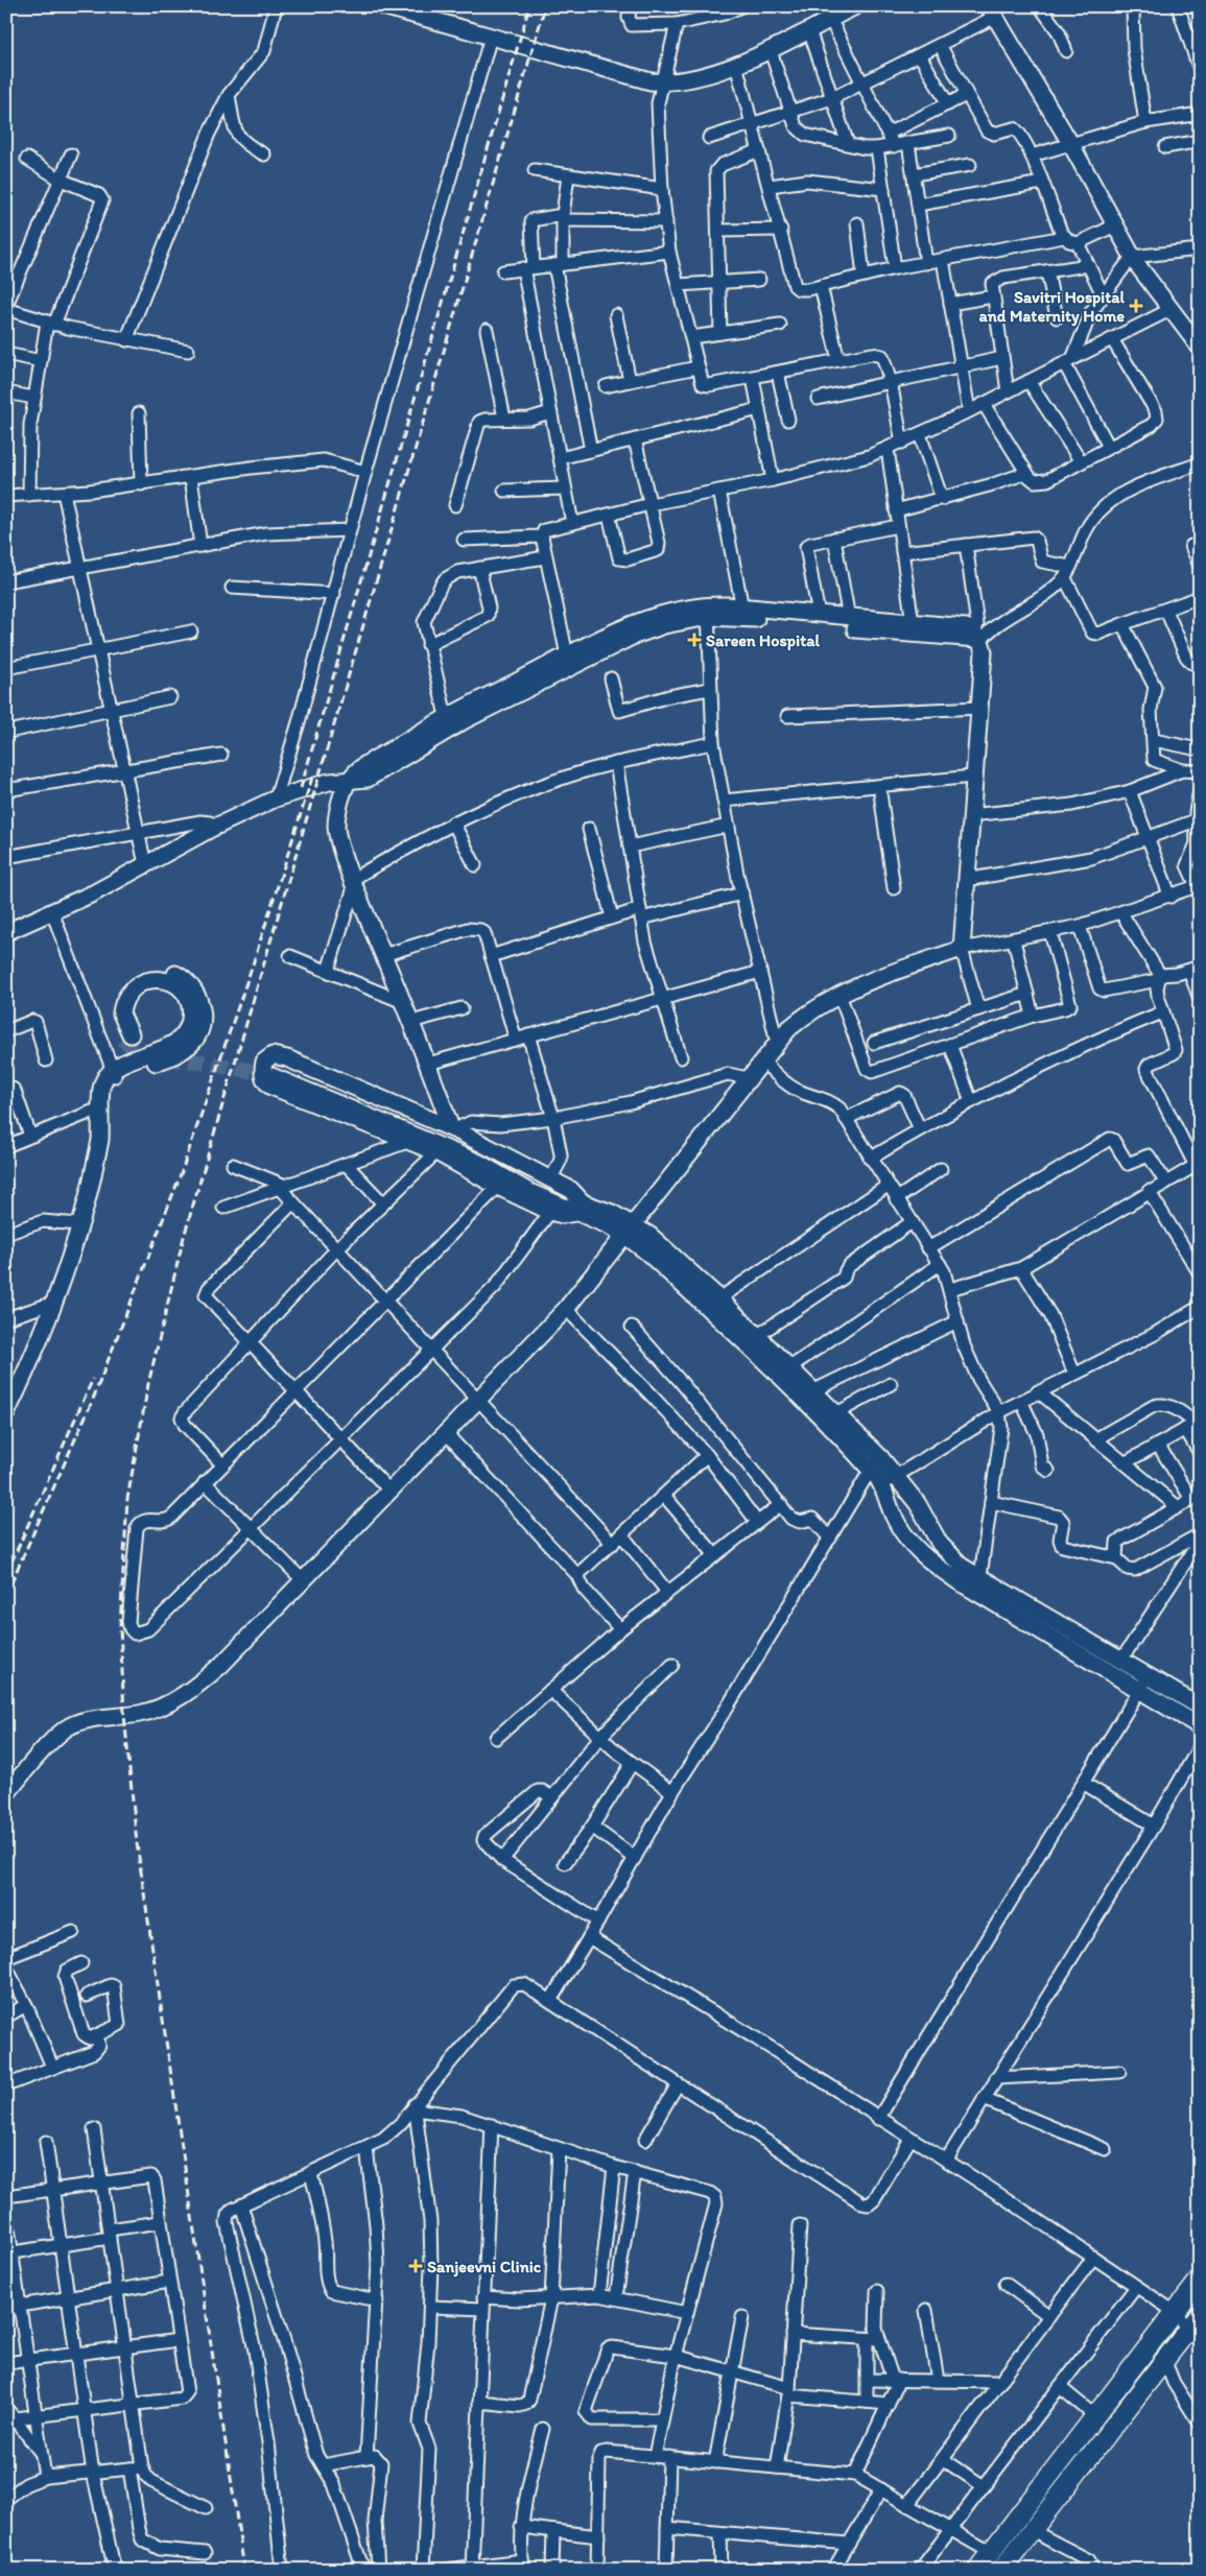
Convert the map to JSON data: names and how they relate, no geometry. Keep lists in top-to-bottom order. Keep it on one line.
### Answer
{"places":{"health":["Savitri Hospital and Maternity Home","Sareen Hospital","Sanjeevni Clinic"]}}
